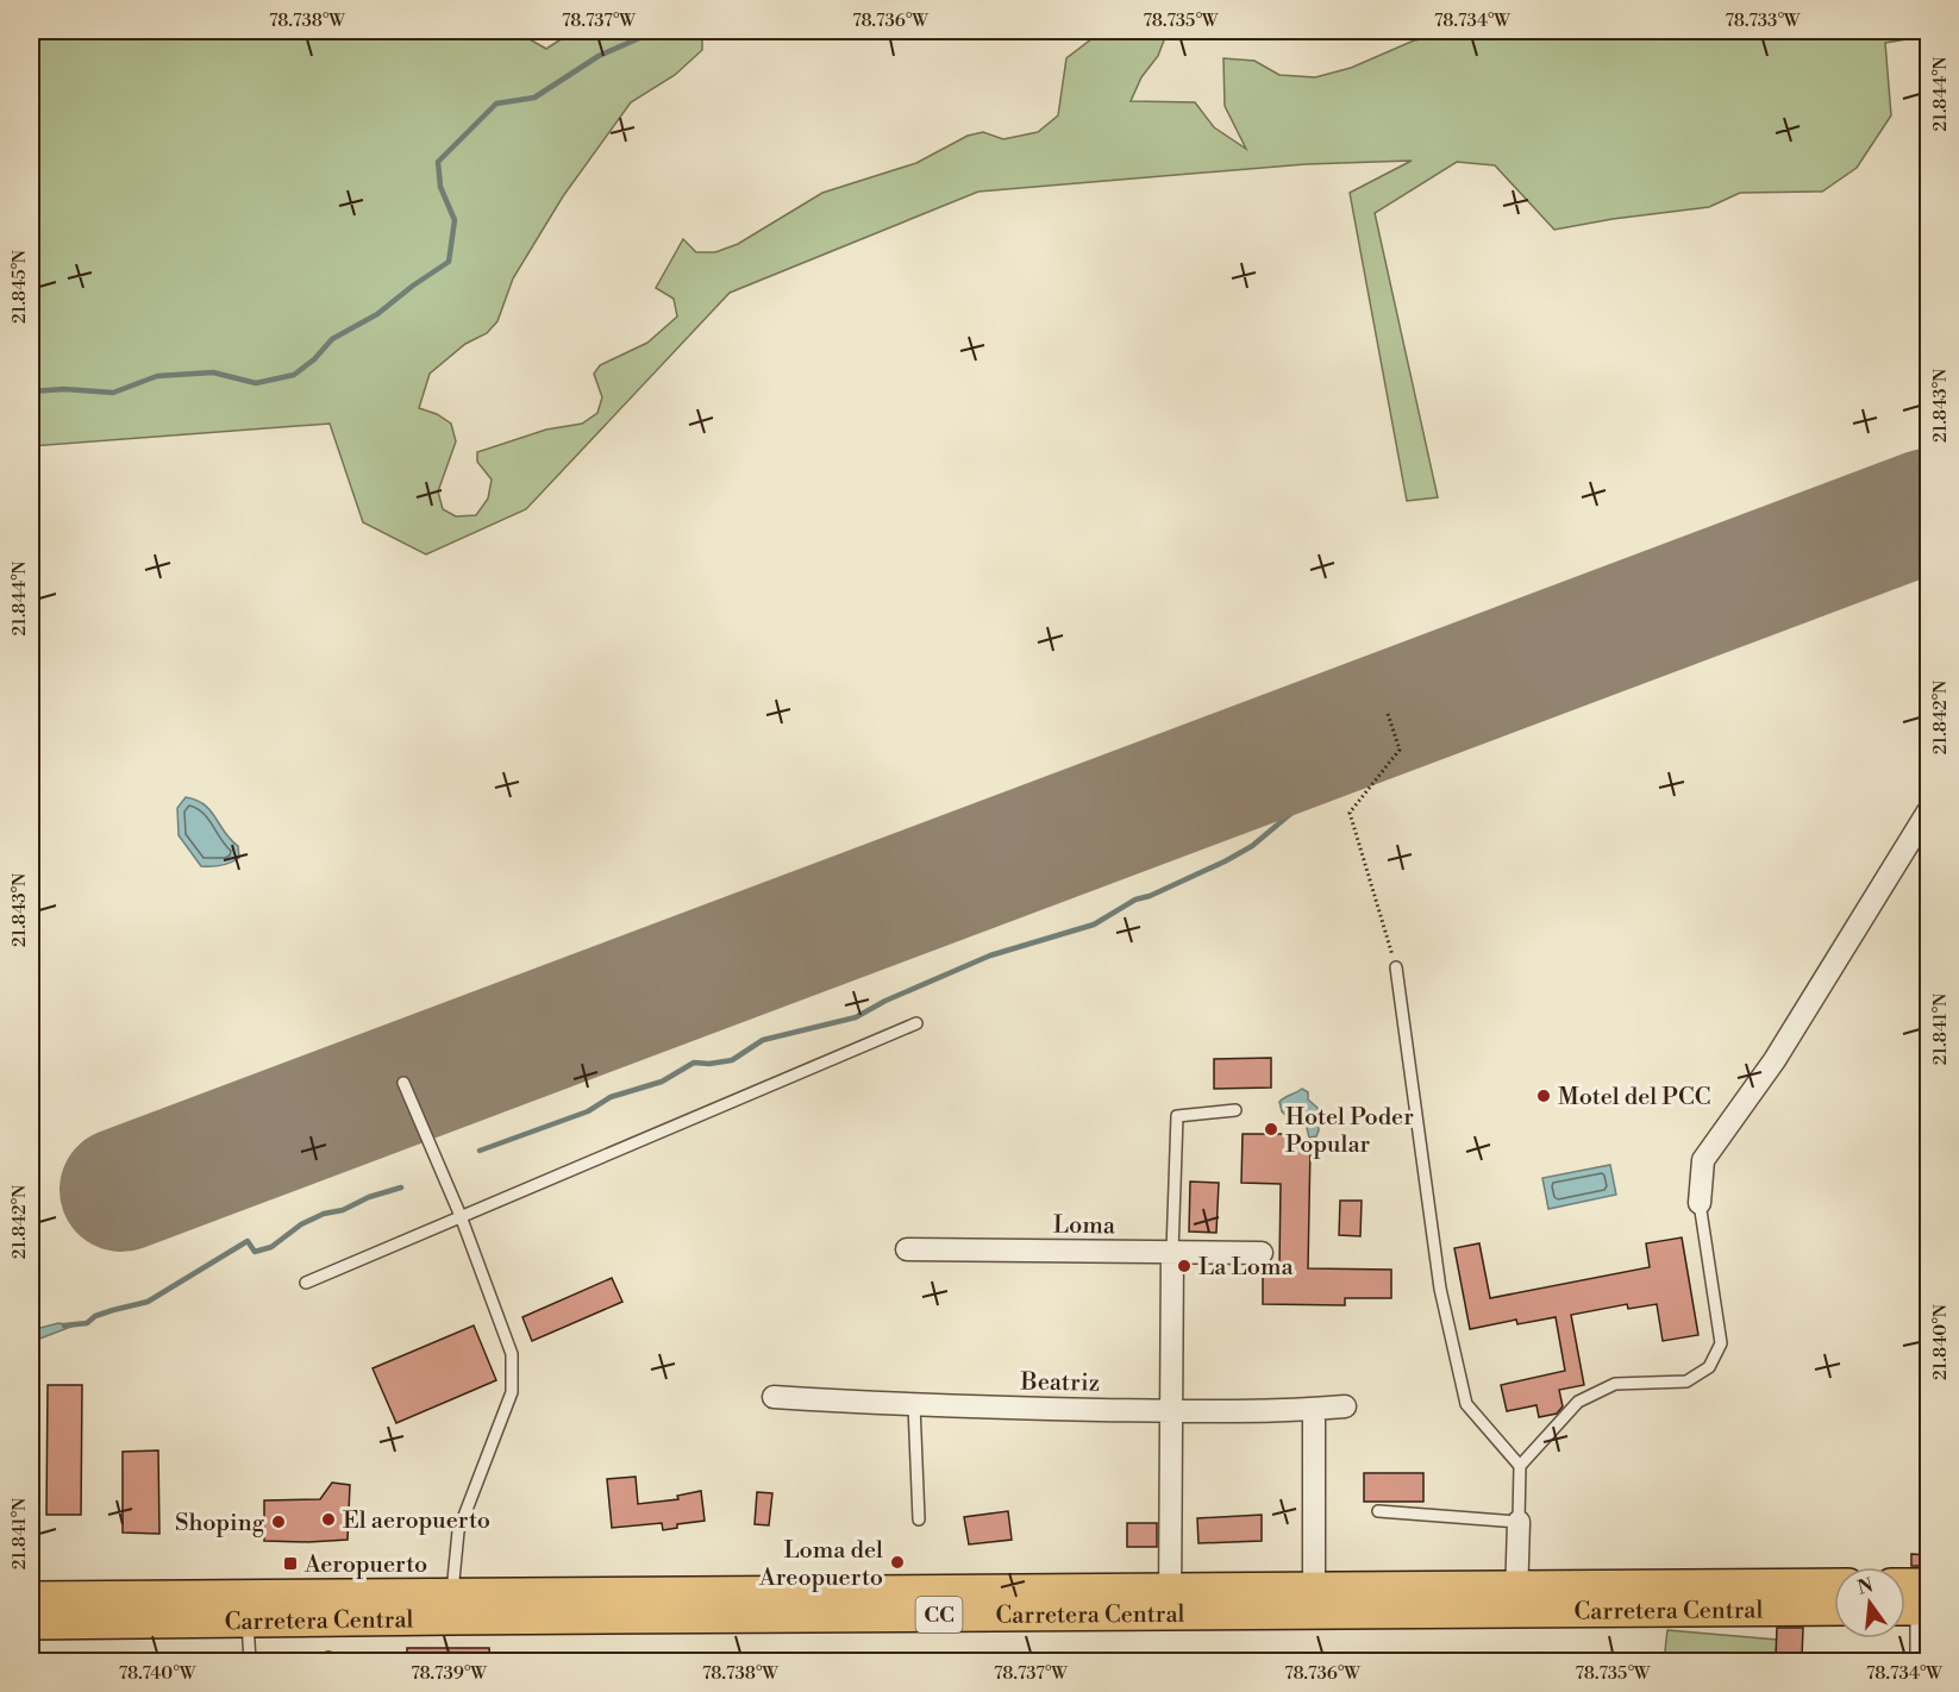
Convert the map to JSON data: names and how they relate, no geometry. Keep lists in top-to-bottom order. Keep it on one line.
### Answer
{"streets":{"main road":["Carretera Central","CC"],"street":["Loma","Beatriz"]},"places":{"other":["Motel del PCC","Hotel Poder Popular","La Loma","El aeropuerto","Shoping","Loma del Areopuerto"],"transit":["Aeropuerto"]},"north":"top","coordinates":["78.738°W","78.737°W","78.736°W","78.735°W","78.734°W","78.733°W","21.844°N","21.845°N","21.843°N","21.842°N","21.841°N","21.840°N","78.740°W","78.739°W"]}
